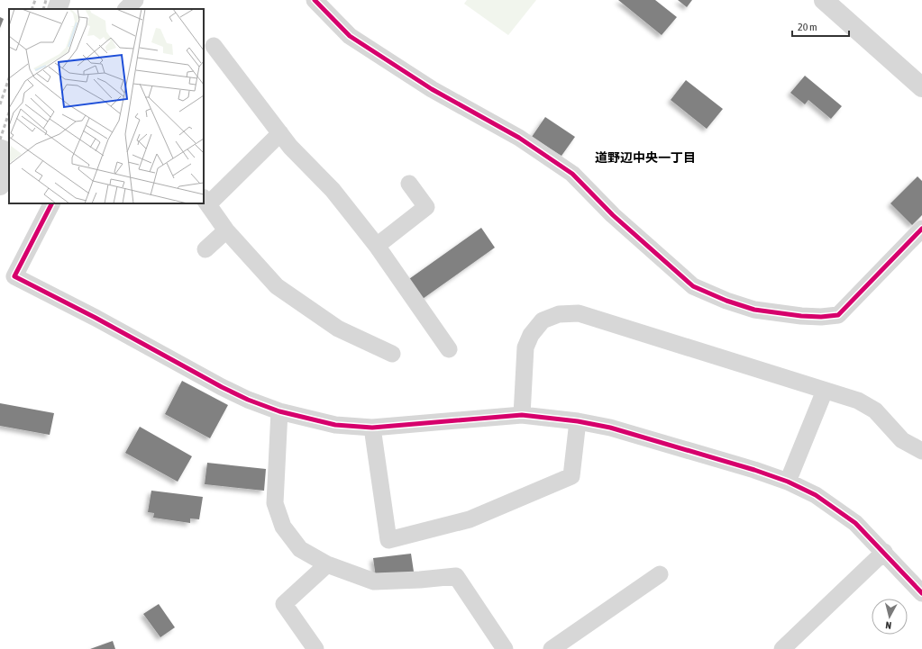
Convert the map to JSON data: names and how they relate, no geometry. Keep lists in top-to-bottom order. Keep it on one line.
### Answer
{"districts":["道野辺中央一丁目"],"scale_bar":"20 m","north":"bottom"}
